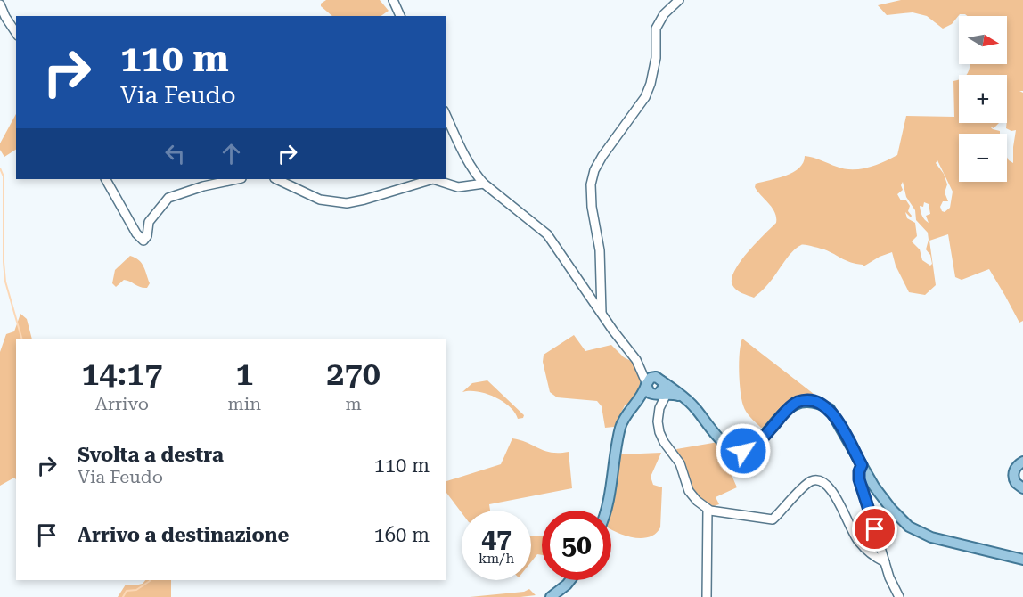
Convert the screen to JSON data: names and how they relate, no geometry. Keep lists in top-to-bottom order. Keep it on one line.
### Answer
{"north":"right","page":{"map_buttons":["+","−"],"turn":["110 m","Via Feudo"],"eta":["14:17","Arrivo","1","min","270","m"],"list":[{"name":"Svolta a destra","note":"Via Feudo","value":"110 m"},{"name":"Arrivo a destinazione","value":"160 m"}],"speed":"47 km/h","limit":"50"}}
